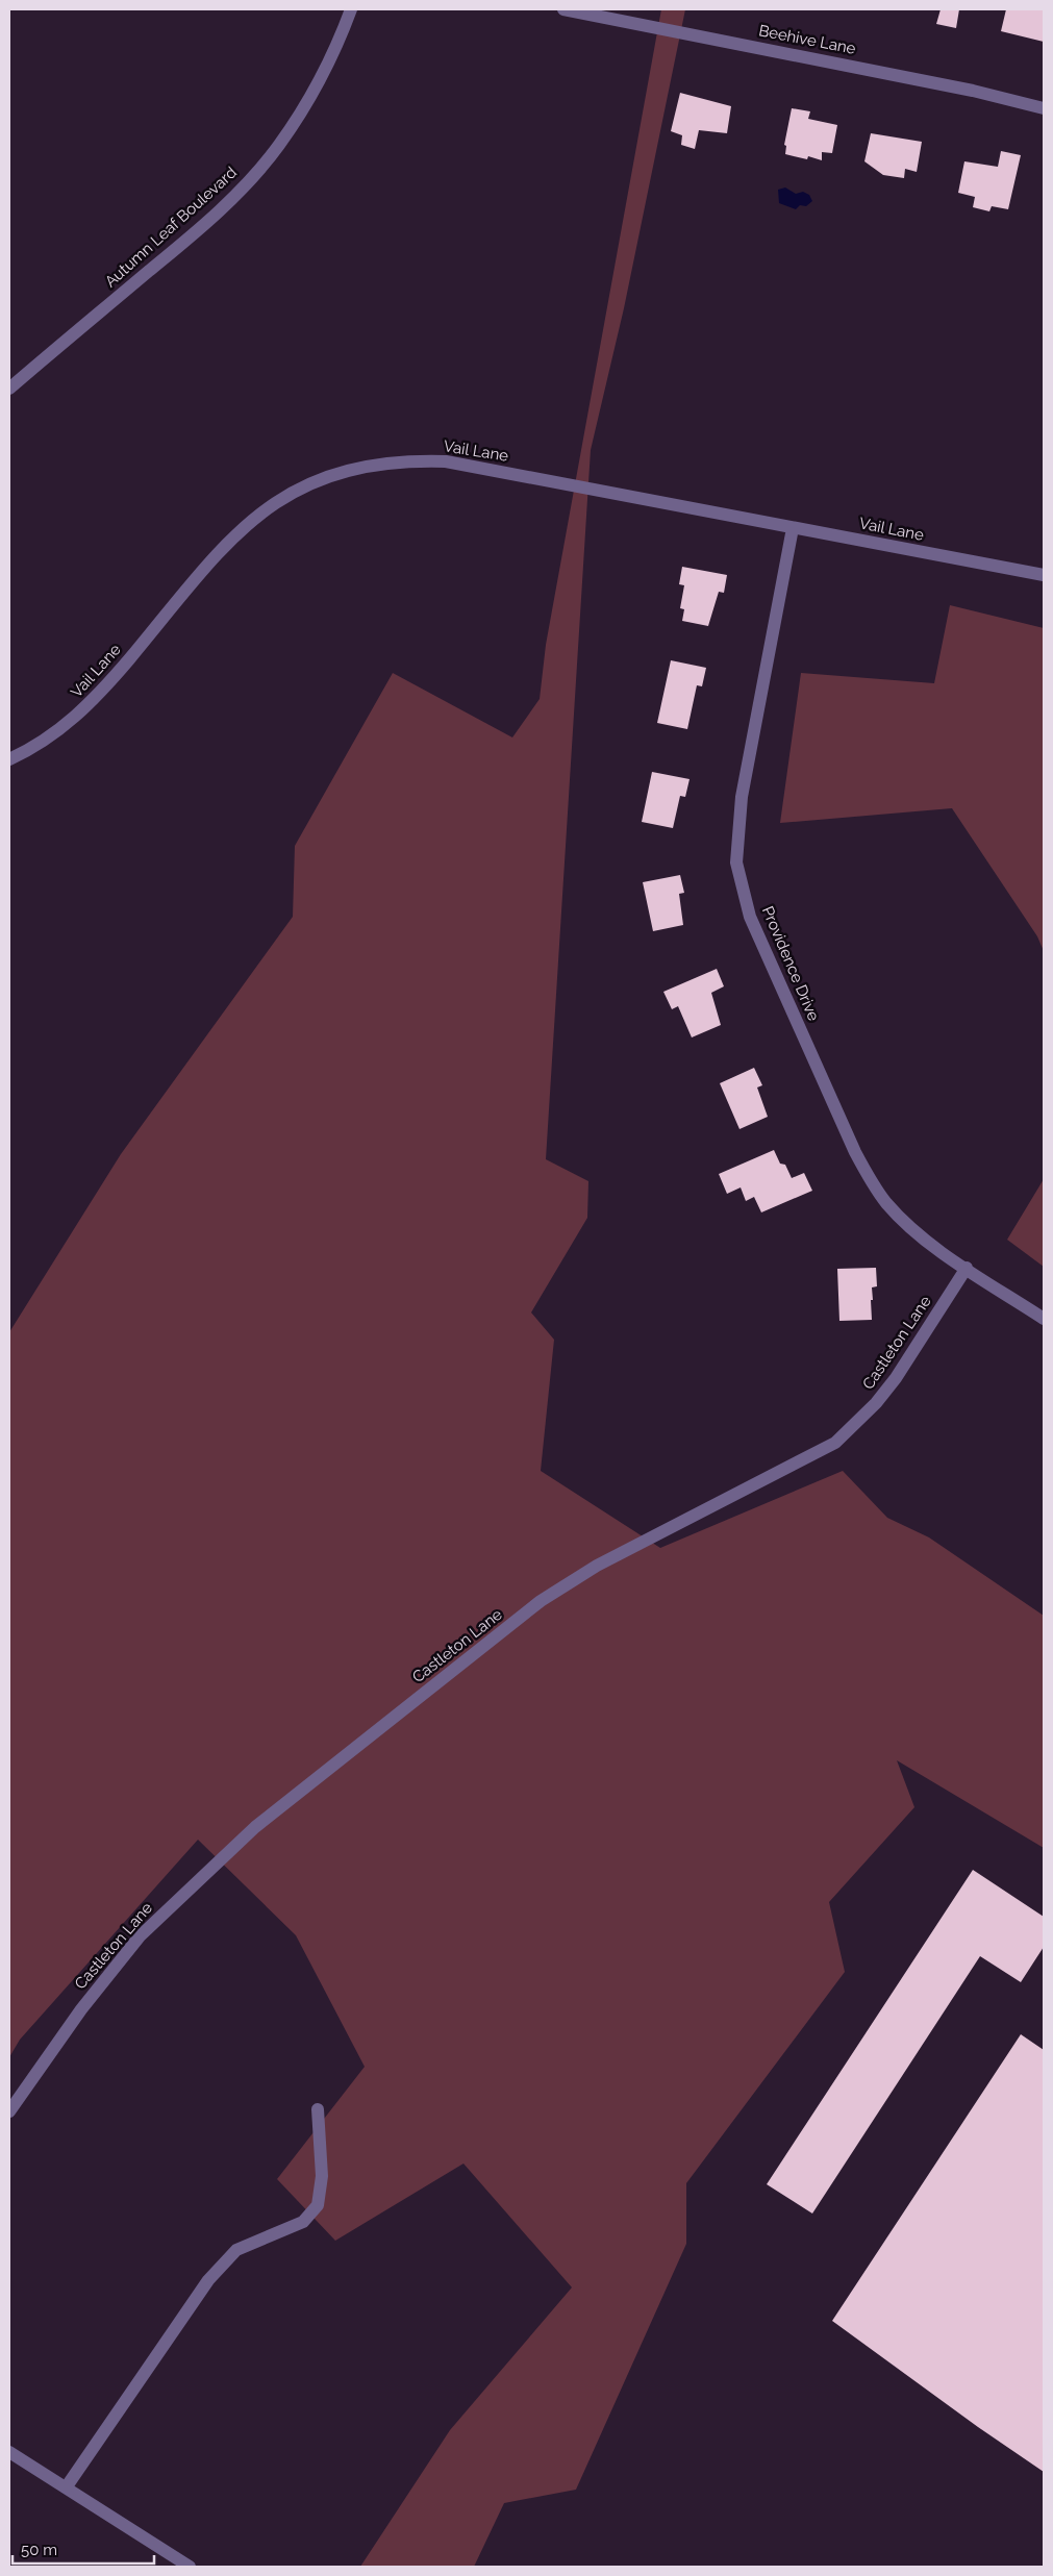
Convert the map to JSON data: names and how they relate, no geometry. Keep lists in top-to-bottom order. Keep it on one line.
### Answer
{"streets":{"street":["Beehive Lane","Autumn Leaf Boulevard","Vail Lane","Providence Drive","Castleton Lane"]},"crossings":[["Vail Lane","Providence Drive"],["Providence Drive","Castleton Lane"]],"scale_bar":"50 m"}
